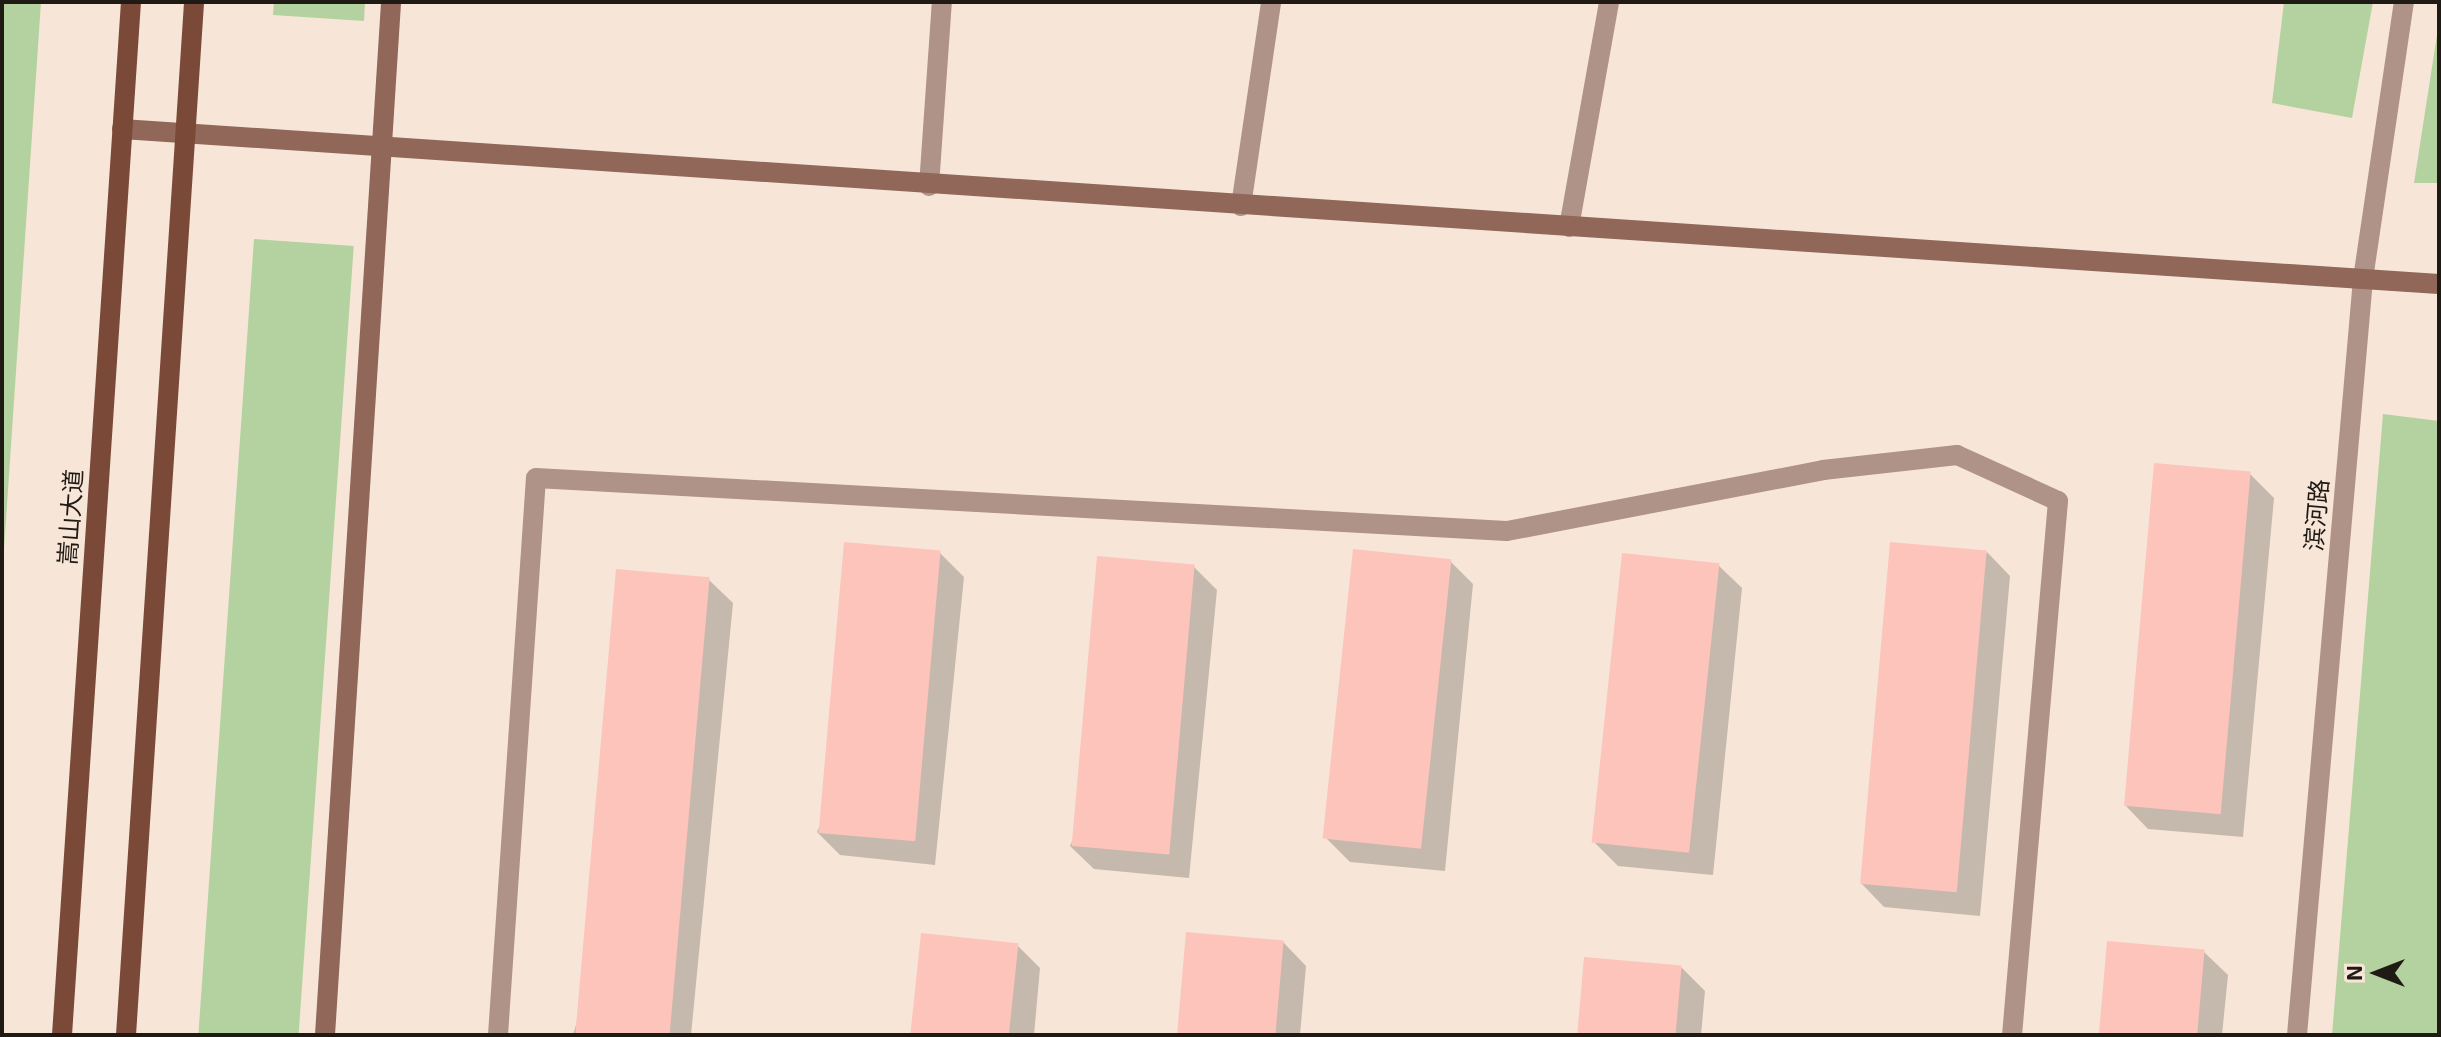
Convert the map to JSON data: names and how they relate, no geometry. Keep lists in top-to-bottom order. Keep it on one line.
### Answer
{"streets":{"main road":["嵩山大道"],"street":["滨河路"]},"north":"left"}
